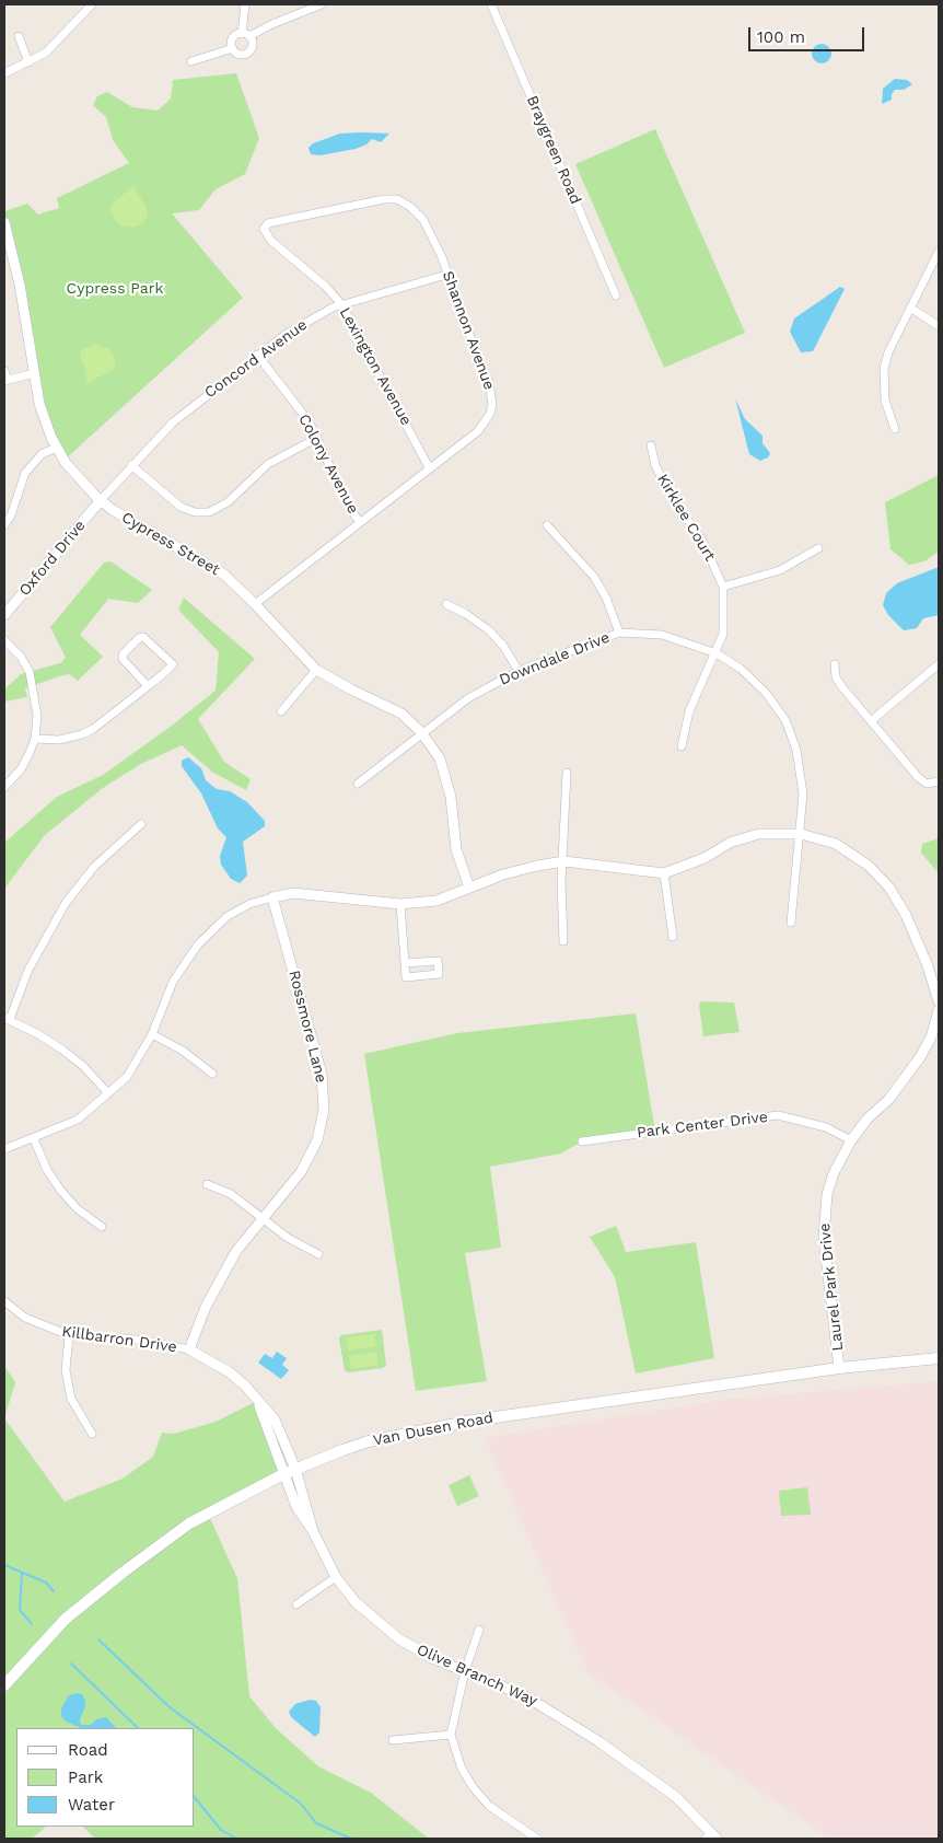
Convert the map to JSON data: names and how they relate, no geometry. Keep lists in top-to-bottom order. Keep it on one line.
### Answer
{"streets":{"main road":["Van Dusen Road"],"street":["Braygreen Road","Shannon Avenue","Concord Avenue","Lexington Avenue","Colony Avenue","Kirklee Court","Cypress Street","Oxford Drive","Downdale Drive","Rossmore Lane","Park Center Drive","Laurel Park Drive","Killbarron Drive","Olive Branch Way"]},"crossings":[["Shannon Avenue","Concord Avenue"],["Shannon Avenue","Lexington Avenue"],["Shannon Avenue","Colony Avenue"],["Shannon Avenue","Cypress Street"],["Concord Avenue","Lexington Avenue"],["Concord Avenue","Colony Avenue"],["Concord Avenue","Cypress Street"],["Concord Avenue","Oxford Drive"],["Kirklee Court","Downdale Drive"],["Cypress Street","Oxford Drive"],["Cypress Street","Downdale Drive"],["Rossmore Lane","Killbarron Drive"],["Park Center Drive","Laurel Park Drive"],["Laurel Park Drive","Van Dusen Road"],["Killbarron Drive","Van Dusen Road"],["Killbarron Drive","Olive Branch Way"],["Van Dusen Road","Olive Branch Way"]],"parks":["Cypress Park"],"legend":["Road","Park","Water"],"scale_bar":"100 m"}
